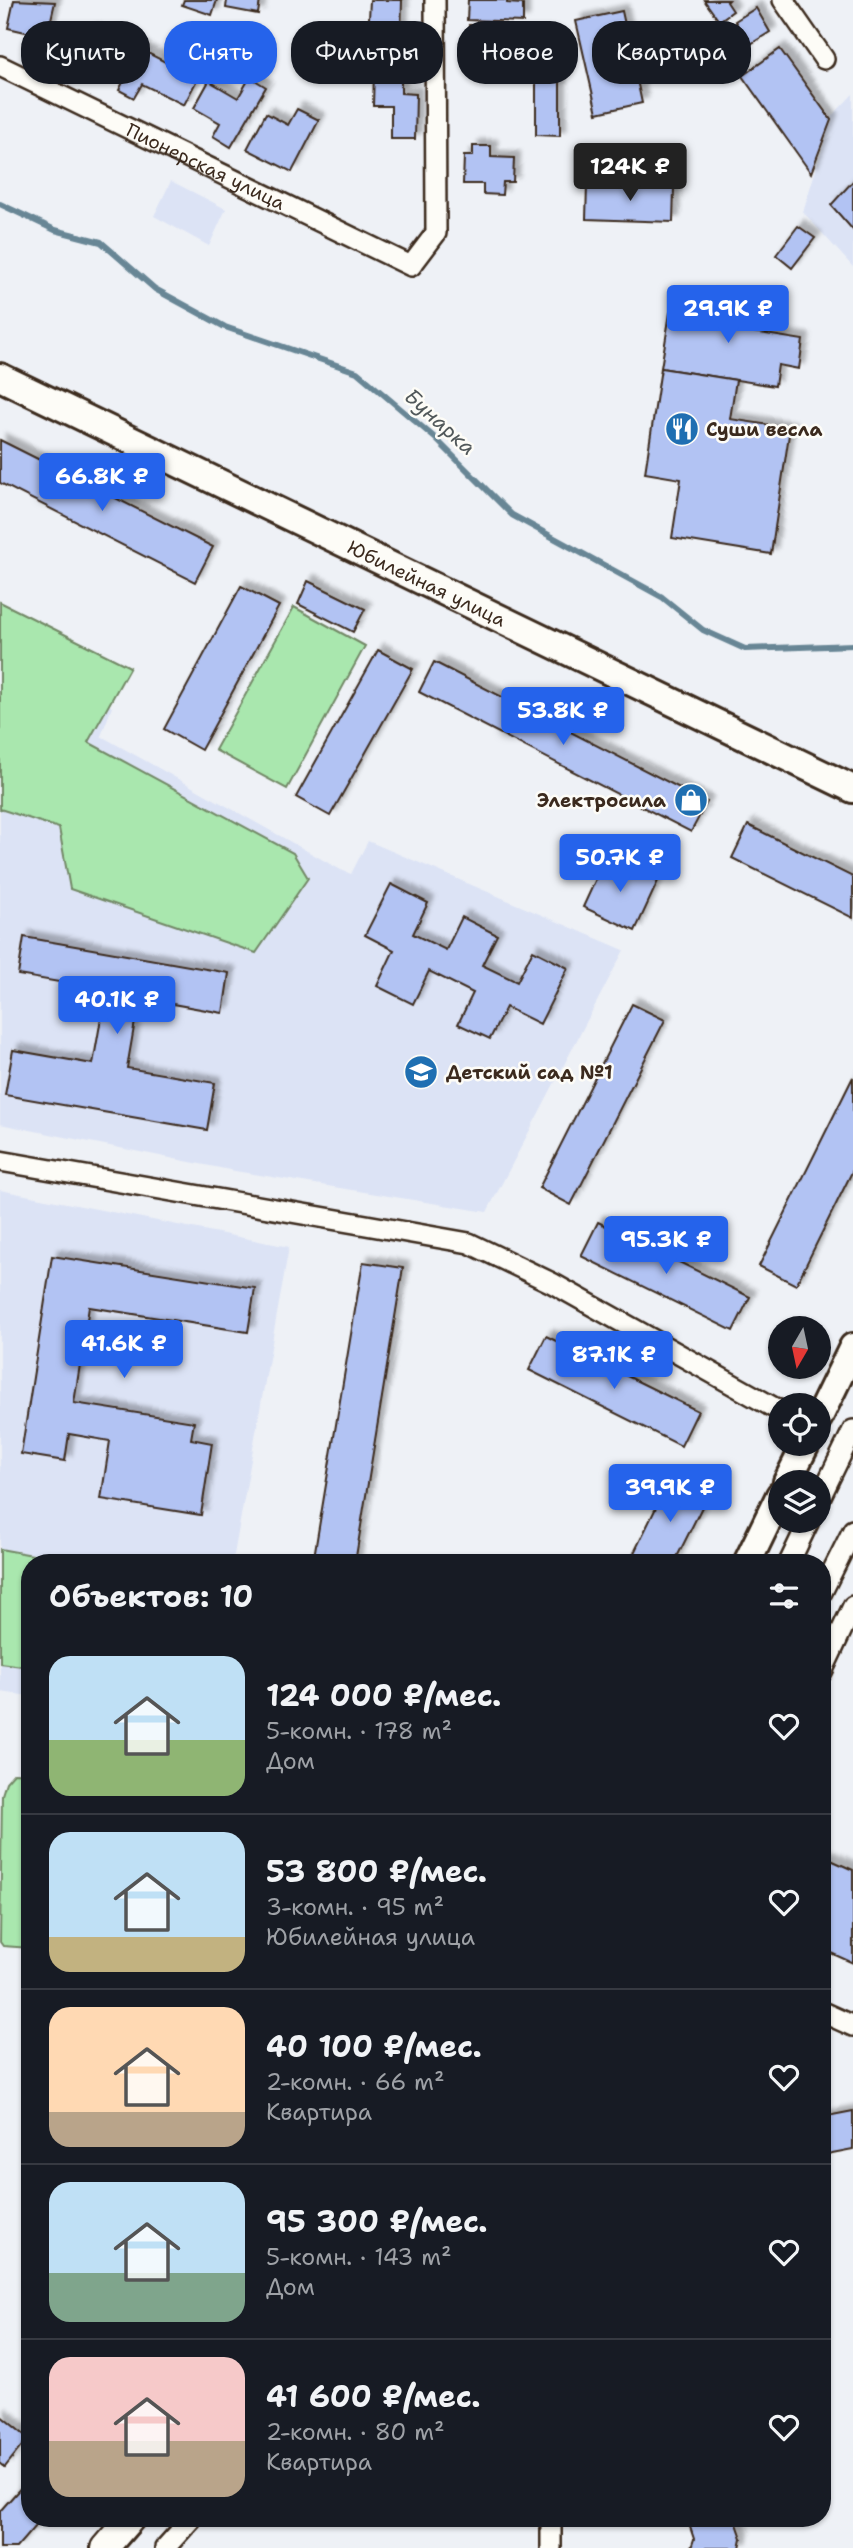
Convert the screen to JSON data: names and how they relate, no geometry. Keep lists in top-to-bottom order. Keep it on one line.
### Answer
{"streets":{"street":["Пионерская улица","Юбилейная улица"]},"water":["Бунарка"],"places":{"restaurant":["Суши весла"],"shop":["Электросила"],"school or university":["Детский сад №1"]},"north":"bottom","page":{"chip":["Купить","Снять","Фильтры","Новое","Квартира"],"price":["124K ₽","29.9K ₽","66.8K ₽","53.8K ₽","50.7K ₽","40.1K ₽","95.3K ₽","41.6K ₽","87.1K ₽","39.9K ₽"],"heading":"Объектов: 10","list":[{"name":"124 000 ₽/мес.","note":"5-комн. · 178 m² · Дом"},{"name":"53 800 ₽/мес.","note":"3-комн. · 95 m² · Юбилейная улица"},{"name":"40 100 ₽/мес.","note":"2-комн. · 66 m² · Квартира"},{"name":"95 300 ₽/мес.","note":"5-комн. · 143 m² · Дом"},{"name":"41 600 ₽/мес.","note":"2-комн. · 80 m² · Квартира"}]}}
